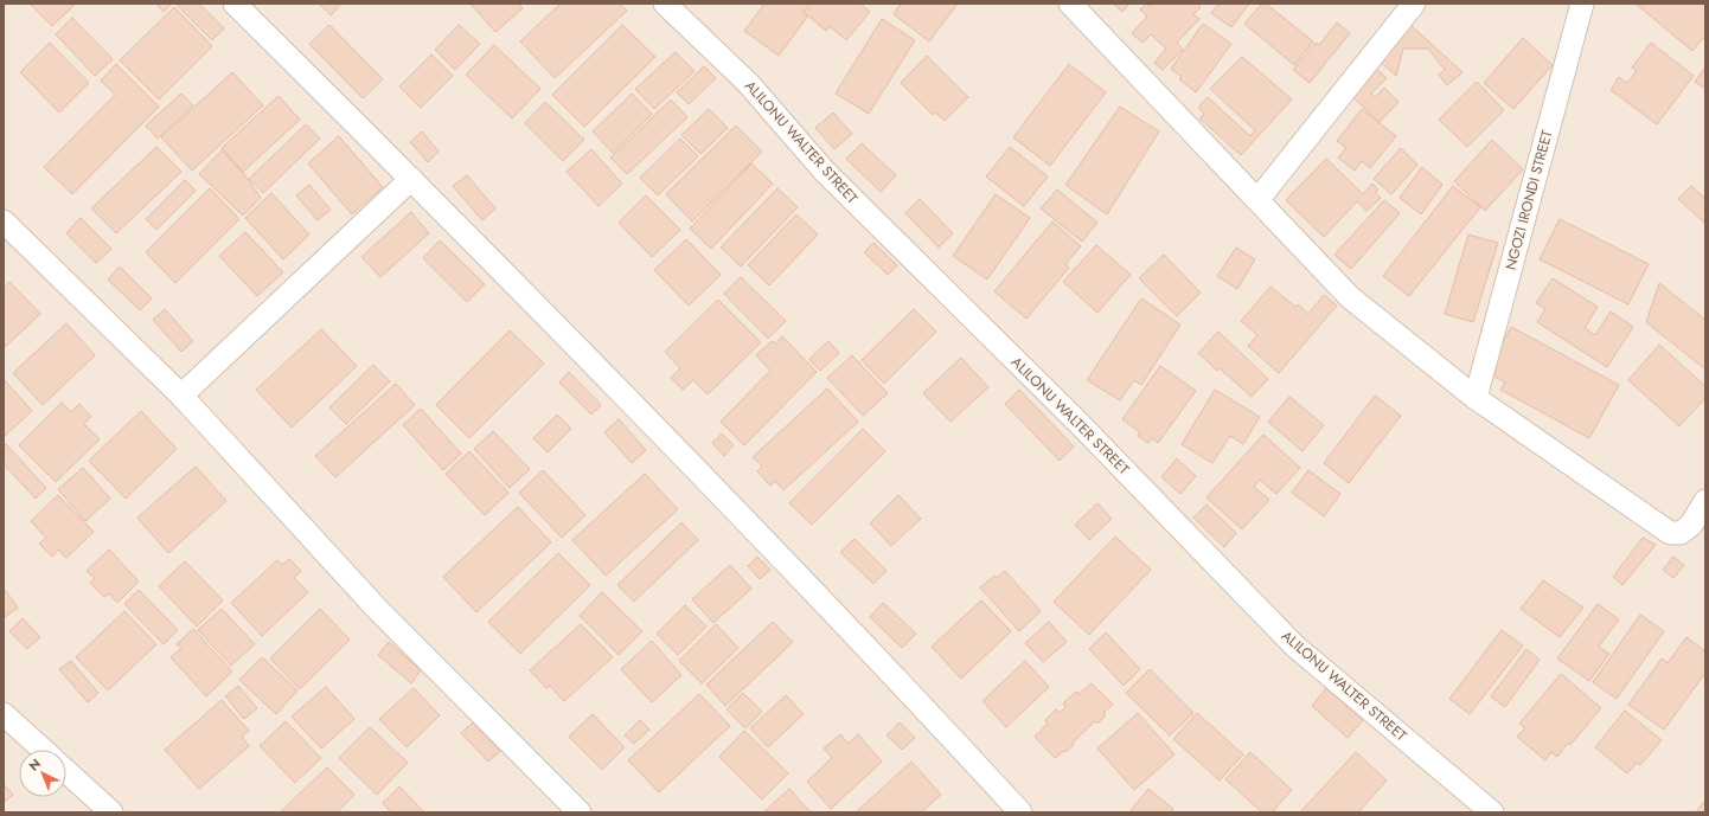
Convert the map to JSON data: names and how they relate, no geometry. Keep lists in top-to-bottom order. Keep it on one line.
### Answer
{"streets":{"street":["ALILONU WALTER STREET","NGOZI IRONDI STREET"]},"north":"top left"}
